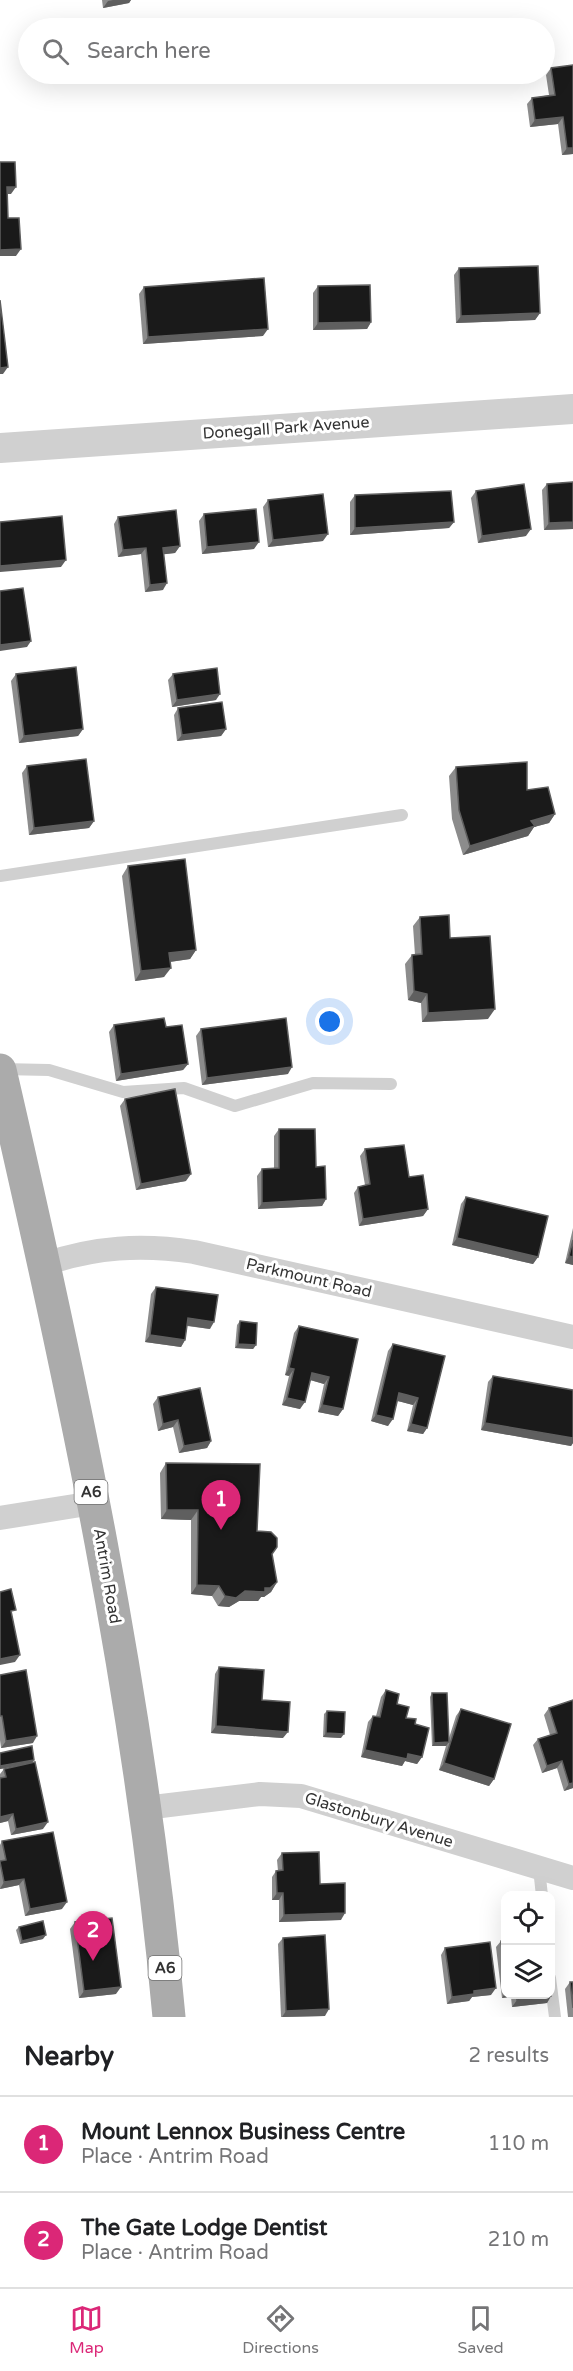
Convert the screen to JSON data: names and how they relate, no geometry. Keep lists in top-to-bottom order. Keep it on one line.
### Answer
{"streets":{"main road":["A6","Antrim Road"],"street":["Donegall Park Avenue","Parkmount Road","Glastonbury Avenue"]},"crossings":[["Parkmount Road","Antrim Road"],["Antrim Road","Glastonbury Avenue"]],"page":{"search":"Search here","pins":["1","2"],"heading":["Nearby","2 results"],"list":[{"mark":"1","name":"Mount Lennox Business Centre","note":"Place · Antrim Road","value":"110 m"},{"mark":"2","name":"The Gate Lodge Dentist","note":"Place · Antrim Road","value":"210 m"}],"nav":["Map","Directions","Saved"]}}
